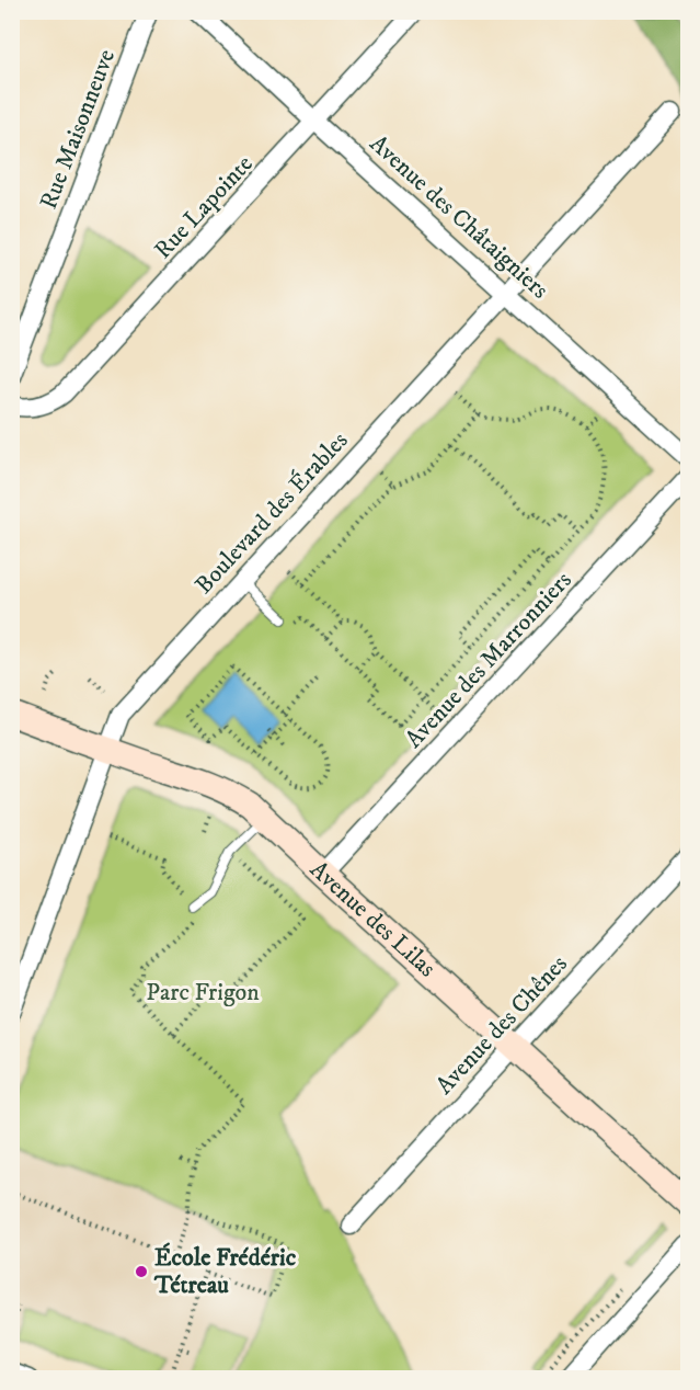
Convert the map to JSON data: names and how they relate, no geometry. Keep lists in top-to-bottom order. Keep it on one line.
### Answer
{"streets":{"street":["Rue Maisonneuve","Rue Lapointe","Avenue des Châtaigniers","Boulevard des Érables","Avenue des Marronniers","Avenue des Lilas","Avenue des Chênes"]},"crossings":[["Rue Lapointe","Avenue des Châtaigniers"],["Avenue des Châtaigniers","Boulevard des Érables"],["Boulevard des Érables","Avenue des Lilas"],["Avenue des Marronniers","Avenue des Lilas"],["Avenue des Lilas","Avenue des Chênes"]],"parks":["Parc Frigon"],"places":["École Frédéric Tétreau"]}
